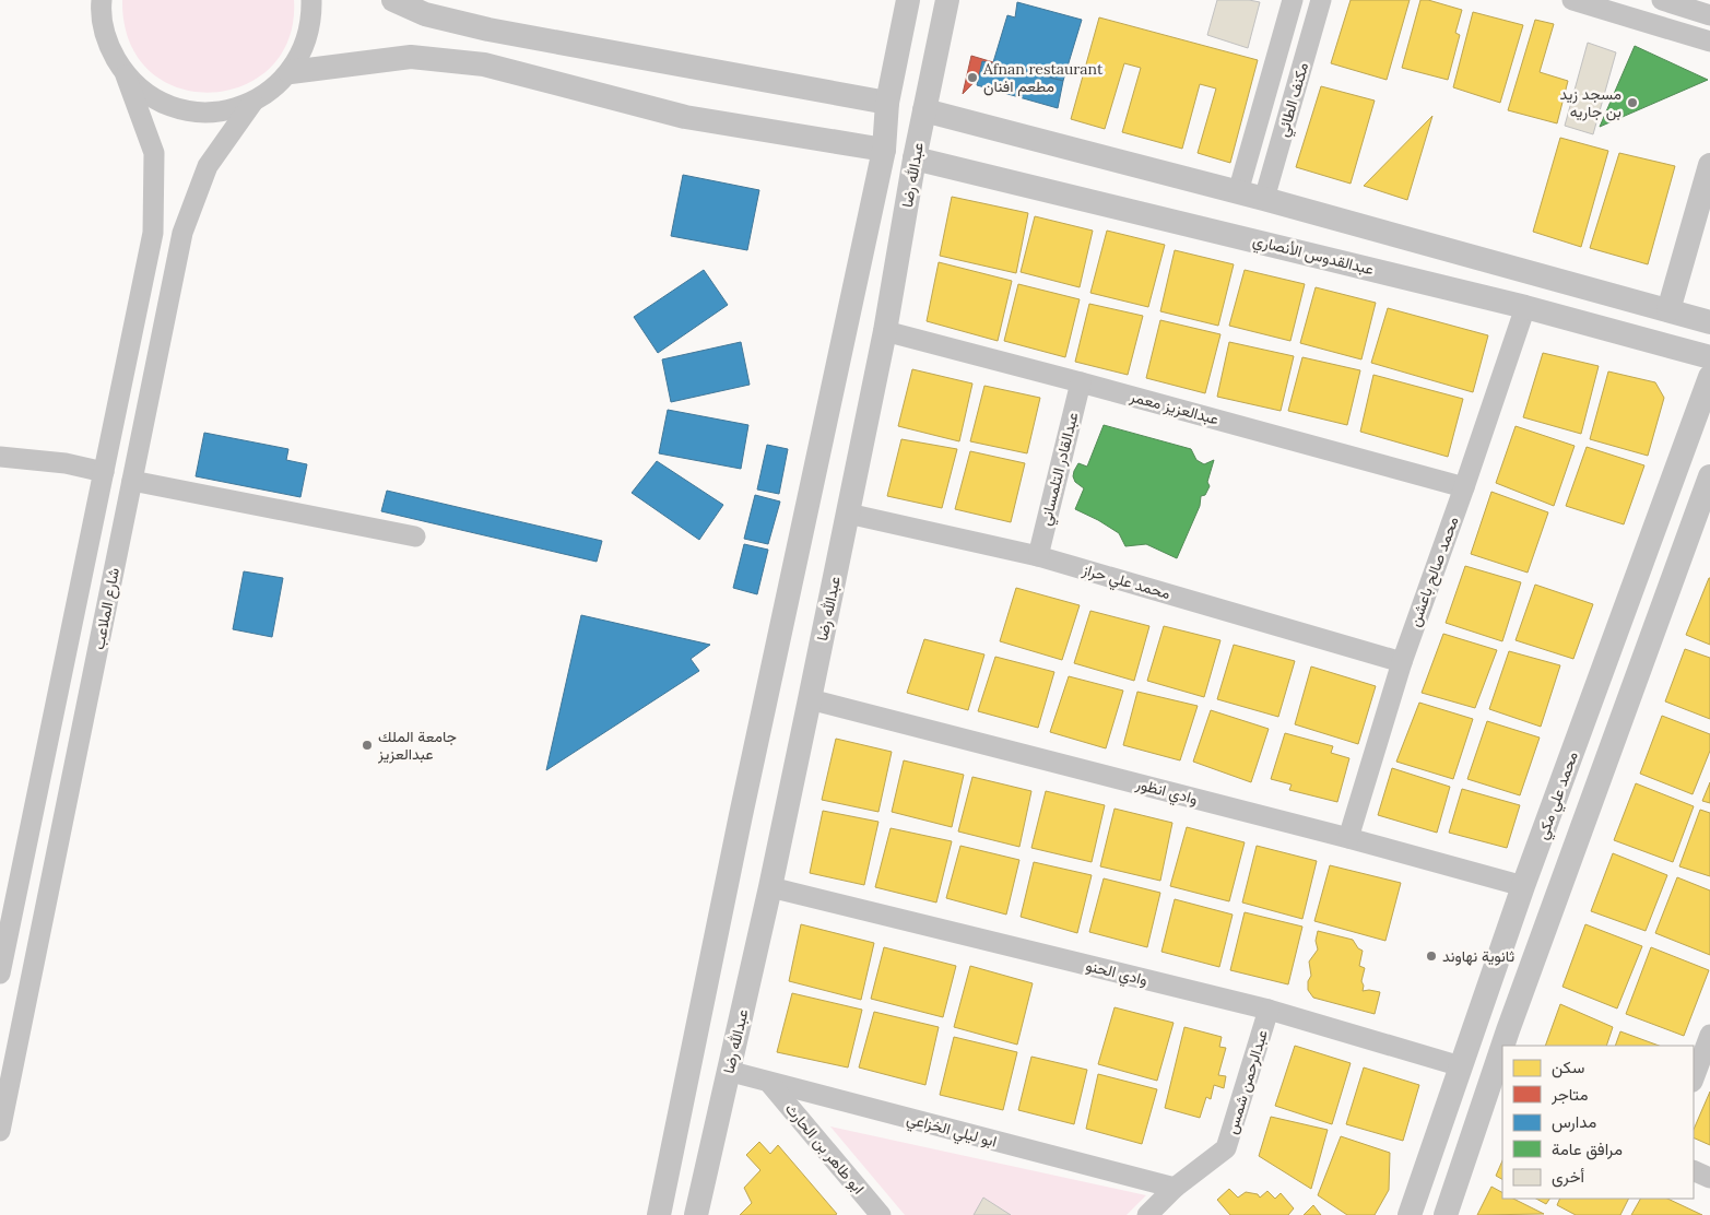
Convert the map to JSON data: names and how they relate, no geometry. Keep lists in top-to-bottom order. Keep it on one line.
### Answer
{"streets":{"street":["مكنف الطائي","عبدالله رضا","عبدالقدوس الأنصاري","عبدالعزيز معمر","عبدالقادر التلمساني","محمد صالح باعشن","محمد علي حراز","شارع الملاعب","وادي انظور","محمد علي مكي","وادي الحنو","عبدالرحمن شمس","ابو ليلي الخزاعي","ابو طاهر بن الحارث"]},"crossings":[["عبدالله رضا","عبدالقدوس الأنصاري"],["عبدالله رضا","عبدالعزيز معمر"],["عبدالله رضا","محمد علي حراز"],["عبدالله رضا","وادي انظور"],["عبدالله رضا","وادي الحنو"],["عبدالله رضا","ابو ليلي الخزاعي"],["عبدالقدوس الأنصاري","محمد صالح باعشن"],["عبدالعزيز معمر","عبدالقادر التلمساني"],["عبدالعزيز معمر","محمد صالح باعشن"],["عبدالقادر التلمساني","محمد علي حراز"],["محمد صالح باعشن","محمد علي حراز"],["محمد صالح باعشن","وادي انظور"],["وادي انظور","محمد علي مكي"],["محمد علي مكي","وادي الحنو"],["وادي الحنو","عبدالرحمن شمس"],["عبدالرحمن شمس","ابو ليلي الخزاعي"],["ابو ليلي الخزاعي","ابو طاهر بن الحارث"]],"places":["Afnan restaurant مطعم افنان","مسجد زيد بن جاريه","جامعة الملك عبدالعزيز","ثانوية نهاوند"],"legend":["سكن","متاجر","مدارس","مرافق عامة","أخرى"]}
